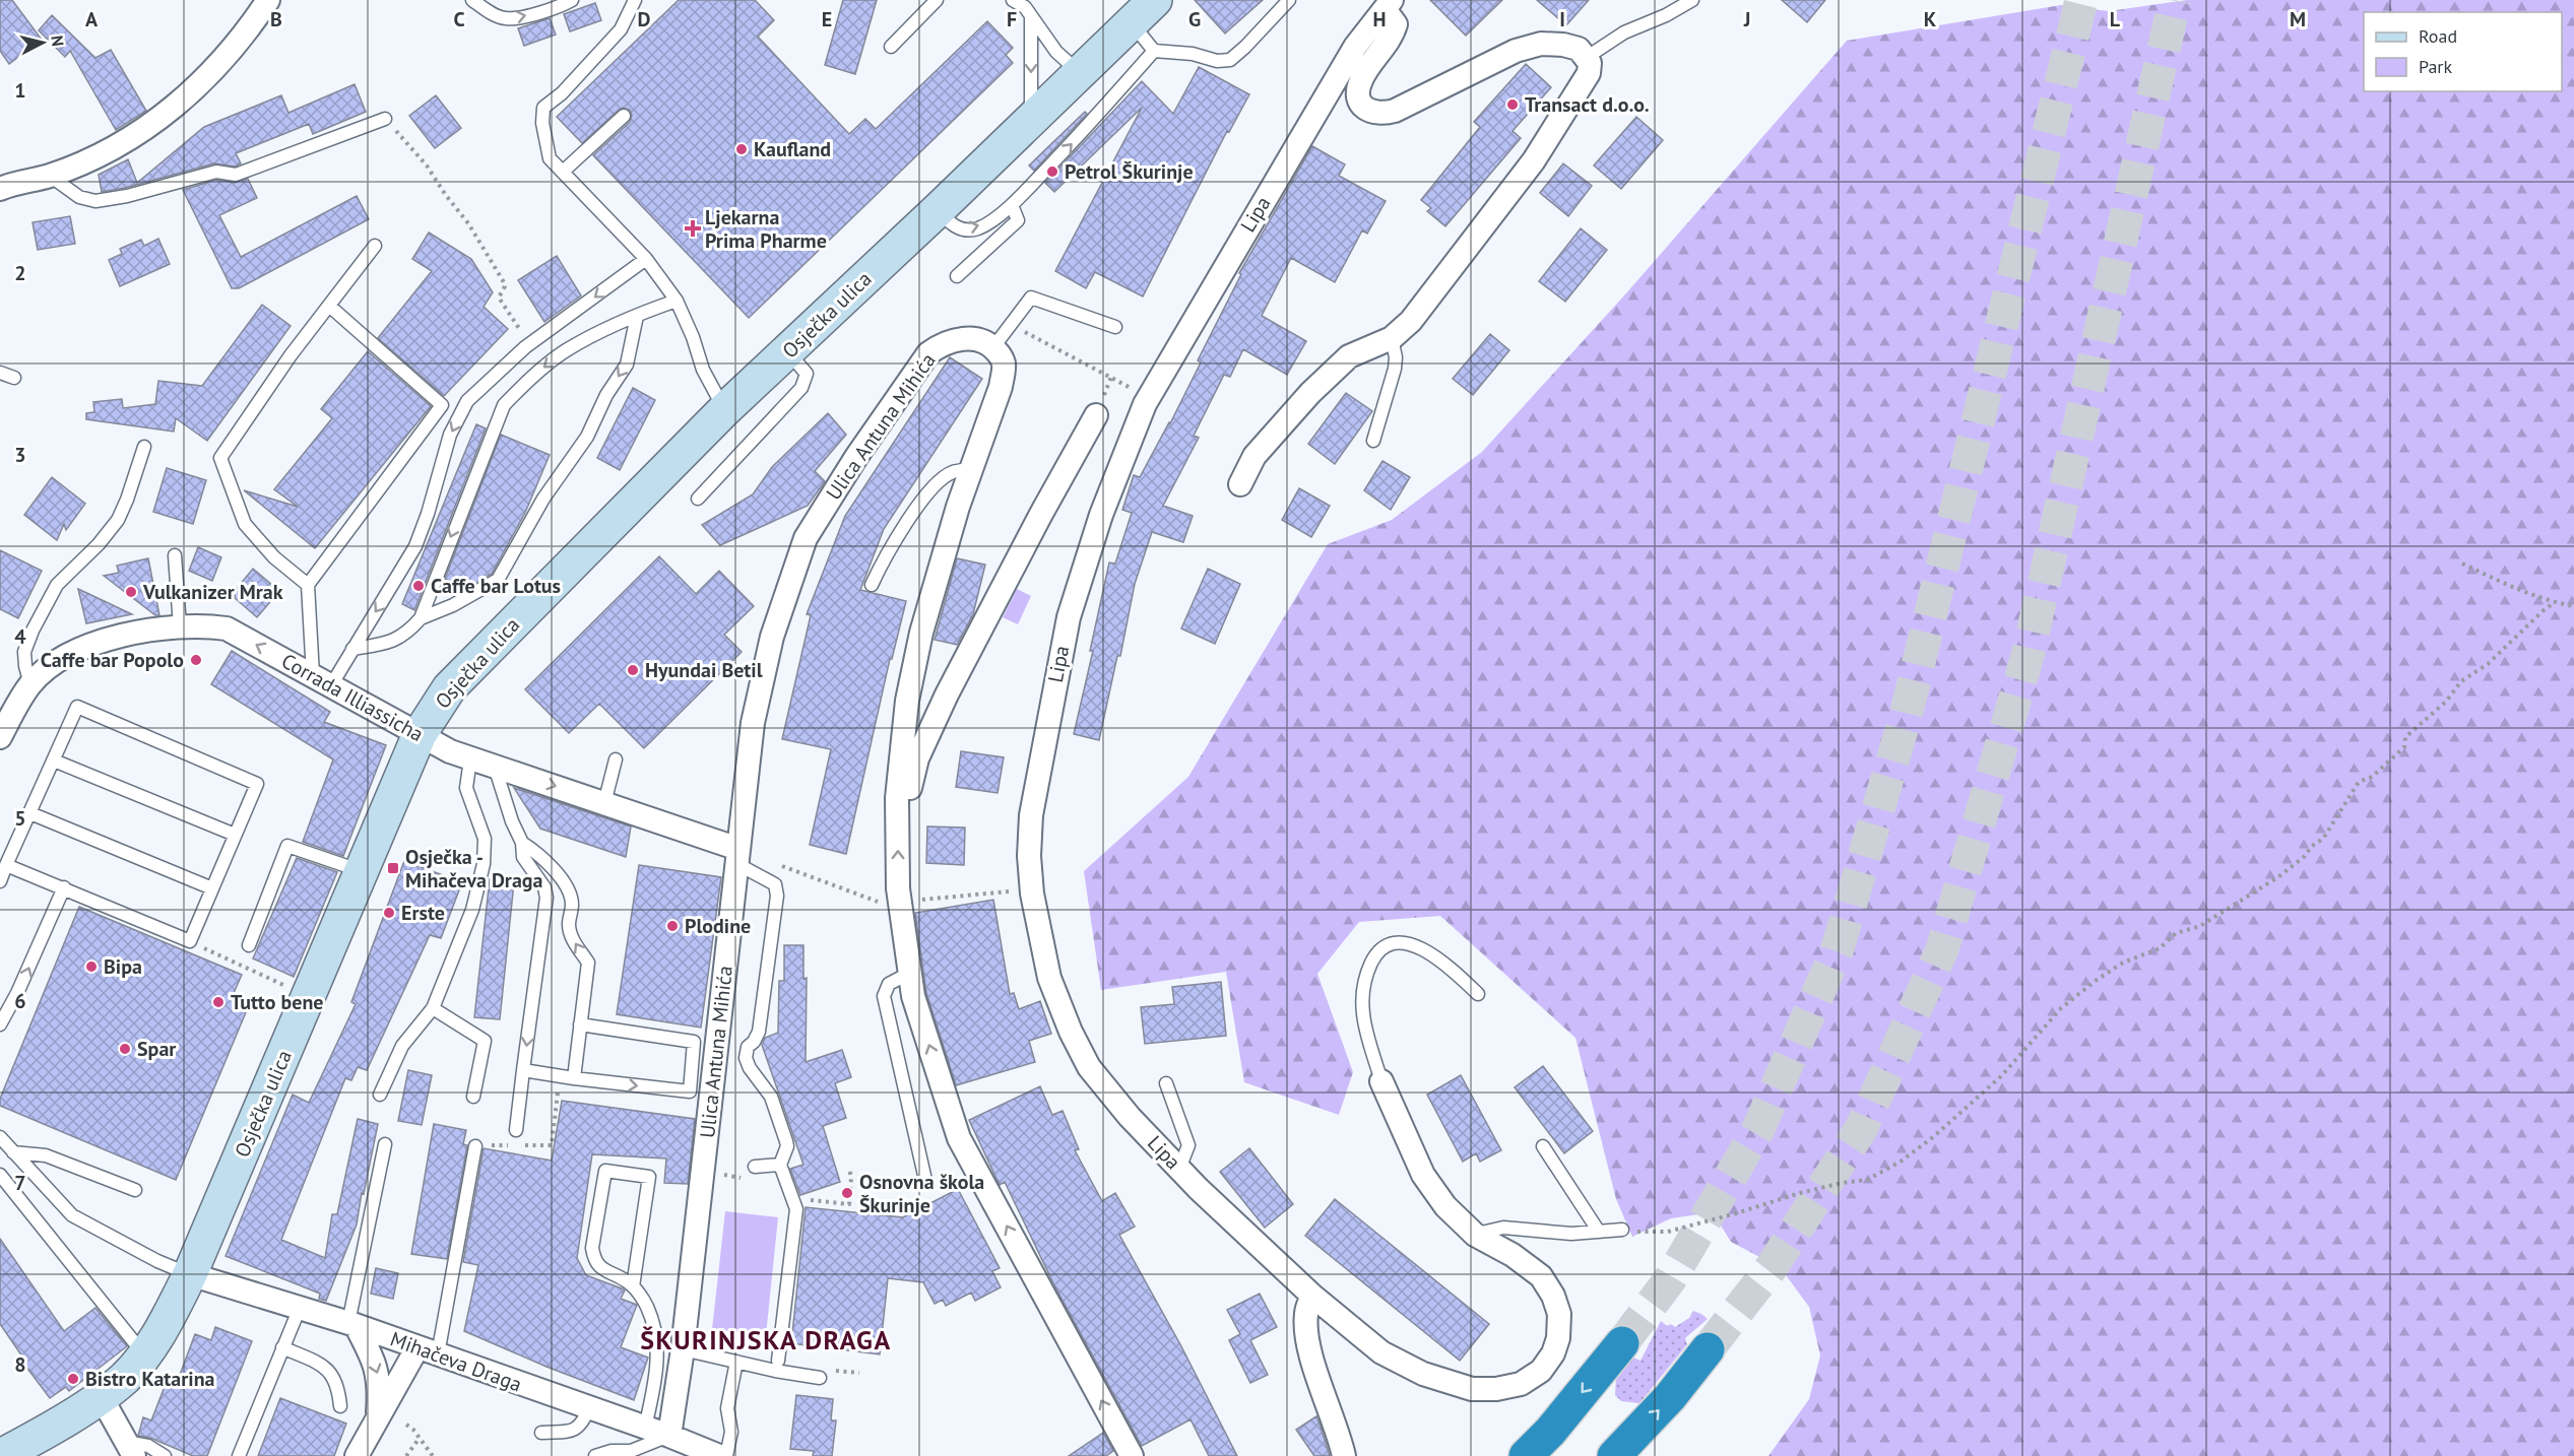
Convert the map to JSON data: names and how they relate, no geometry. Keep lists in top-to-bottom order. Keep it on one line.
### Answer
{"streets":{"main road":["Osječka ulica"],"street":["Lipa","Ulica Antuna Mihića","Corrada Illiassicha","Mihačeva Draga"]},"crossings":[["Osječka ulica","Corrada Illiassicha"],["Osječka ulica","Mihačeva Draga"],["Ulica Antuna Mihića","Corrada Illiassicha"],["Ulica Antuna Mihića","Mihačeva Draga"]],"districts":["ŠKURINJSKA DRAGA"],"places":{"other":["Transact d.o.o.","Kaufland","Petrol Škurinje","Caffe bar Lotus","Vulkanizer Mrak","Caffe bar Popolo","Hyundai Betil","Erste","Plodine","Bipa","Tutto bene","Spar","Osnovna škola Škurinje","Bistro Katarina"],"health":["Ljekarna Prima Pharme"],"transit":["Osječka - Mihačeva Draga"]},"legend":["Road","Park"],"north":"right","grid":{"columns":["A","B","C","D","E","F","G","H","I","J","K","L","M"],"rows":["1","2","3","4","5","6","7","8"]}}
